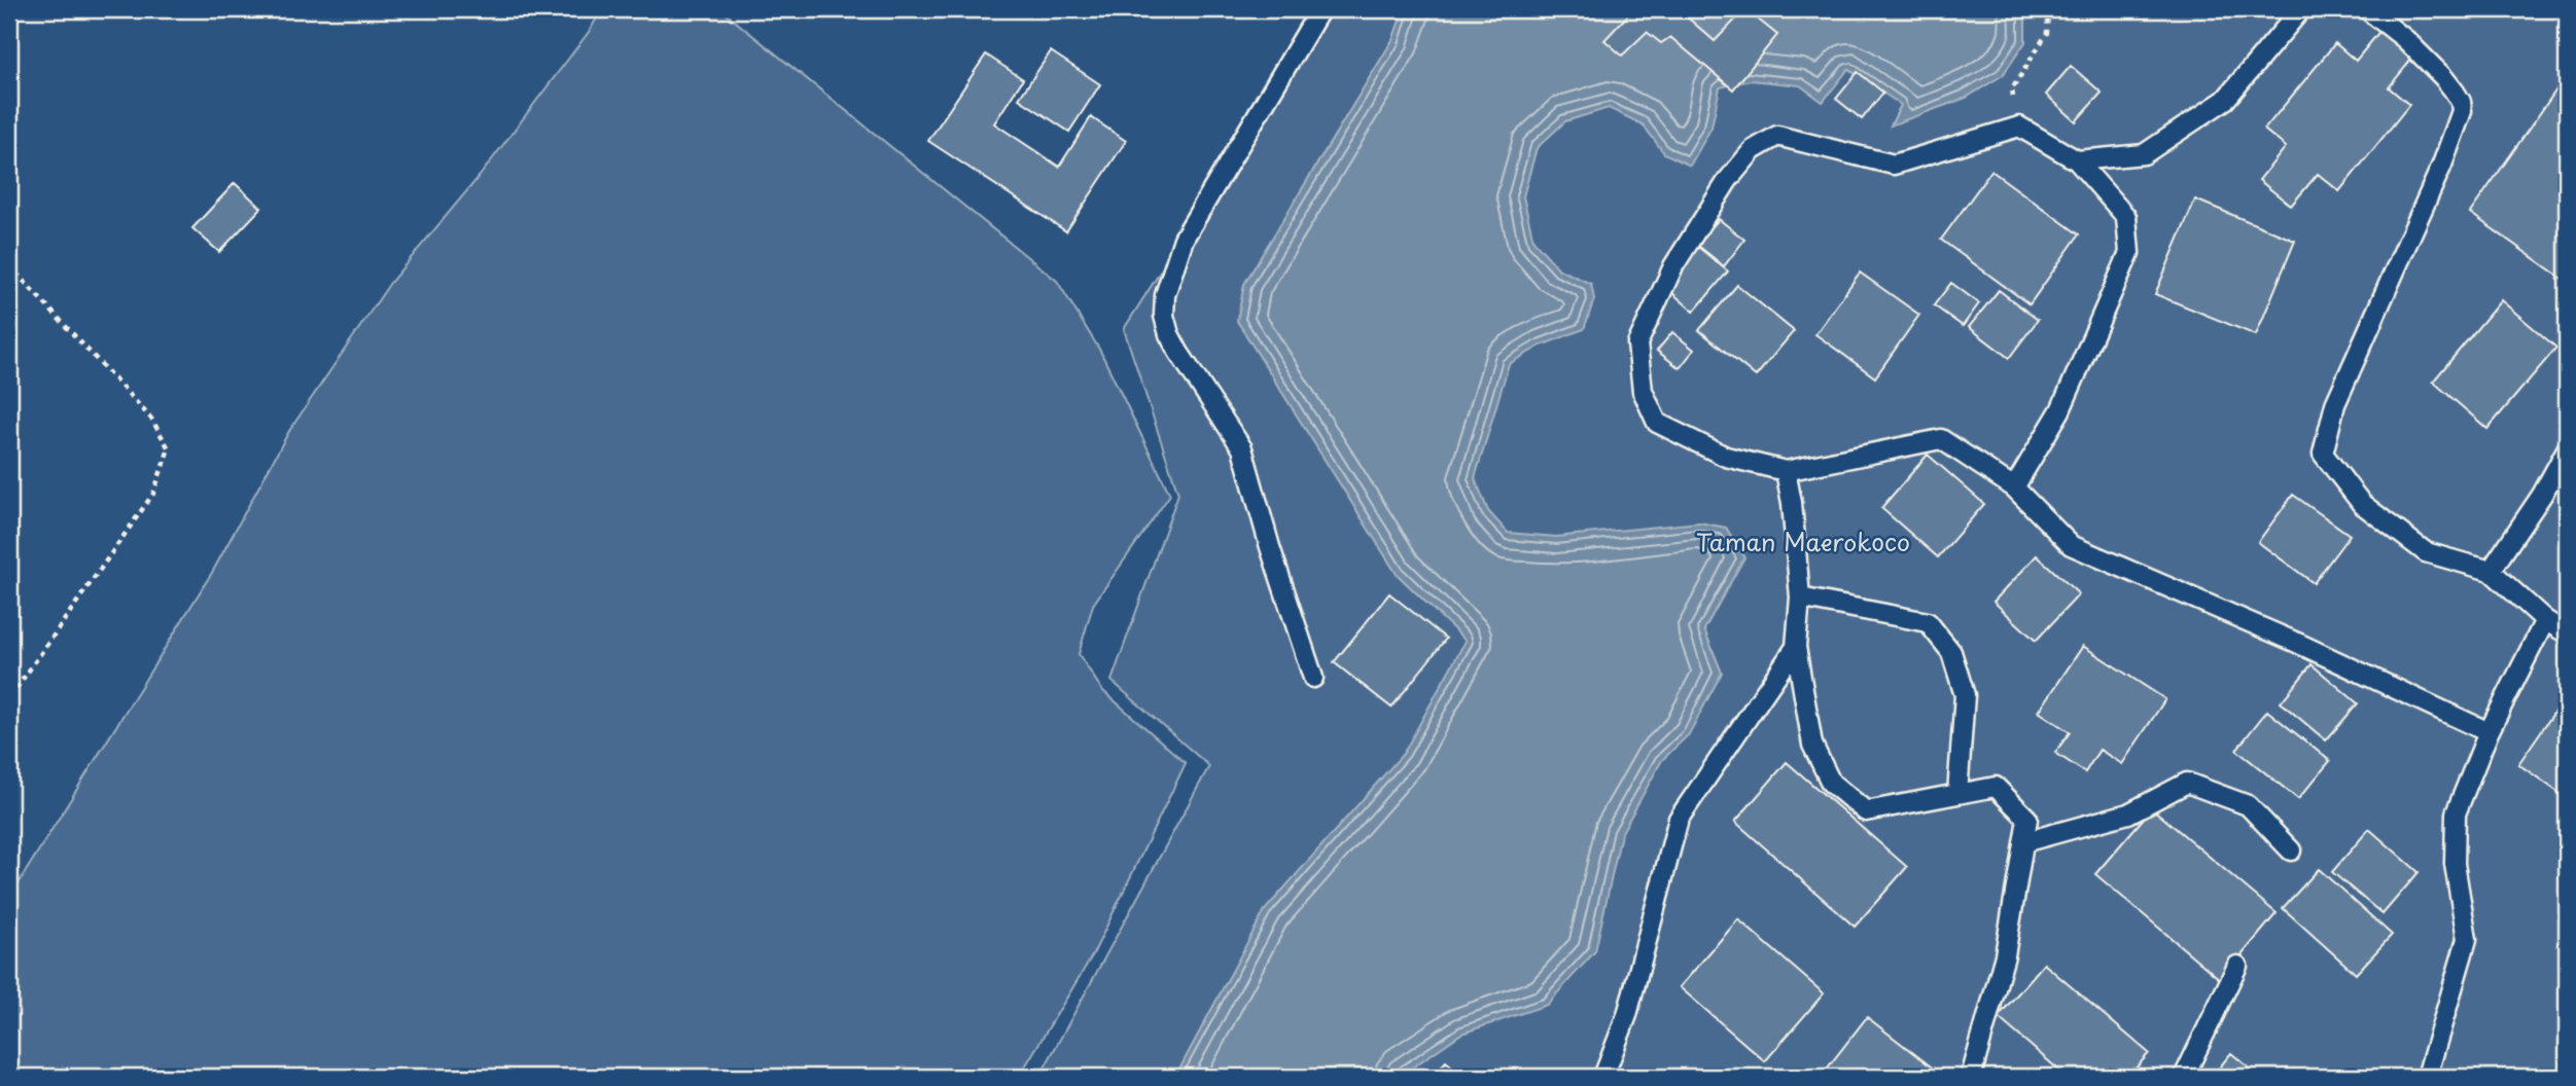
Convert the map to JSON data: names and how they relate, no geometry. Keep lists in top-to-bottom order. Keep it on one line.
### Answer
{"parks":["Taman Maerokoco"]}
